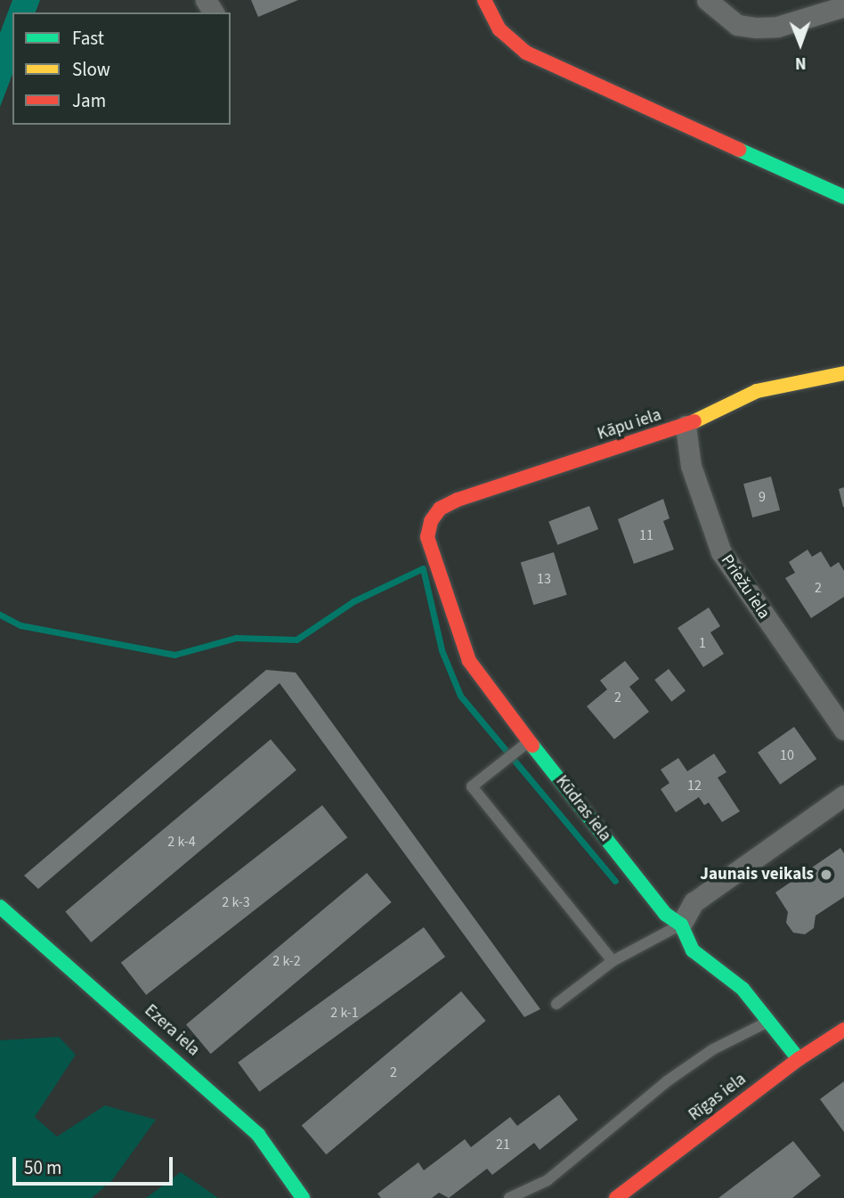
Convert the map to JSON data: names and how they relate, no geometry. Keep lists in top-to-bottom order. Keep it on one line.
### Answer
{"streets":{"street":["Kāpu iela","Priežu iela","Kūdras iela","Ezera iela","Rīgas iela"]},"crossings":[["Kāpu iela","Priežu iela"],["Kāpu iela","Kūdras iela"],["Kūdras iela","Rīgas iela"]],"places":["Jaunais veikals"],"house_numbers":["9","11","13","2","1","2","10","12","2 k-4","2 k-3","2 k-2","2 k-1","2","21"],"legend":["Fast","Slow","Jam"],"scale_bar":"50 m","north":"bottom"}
